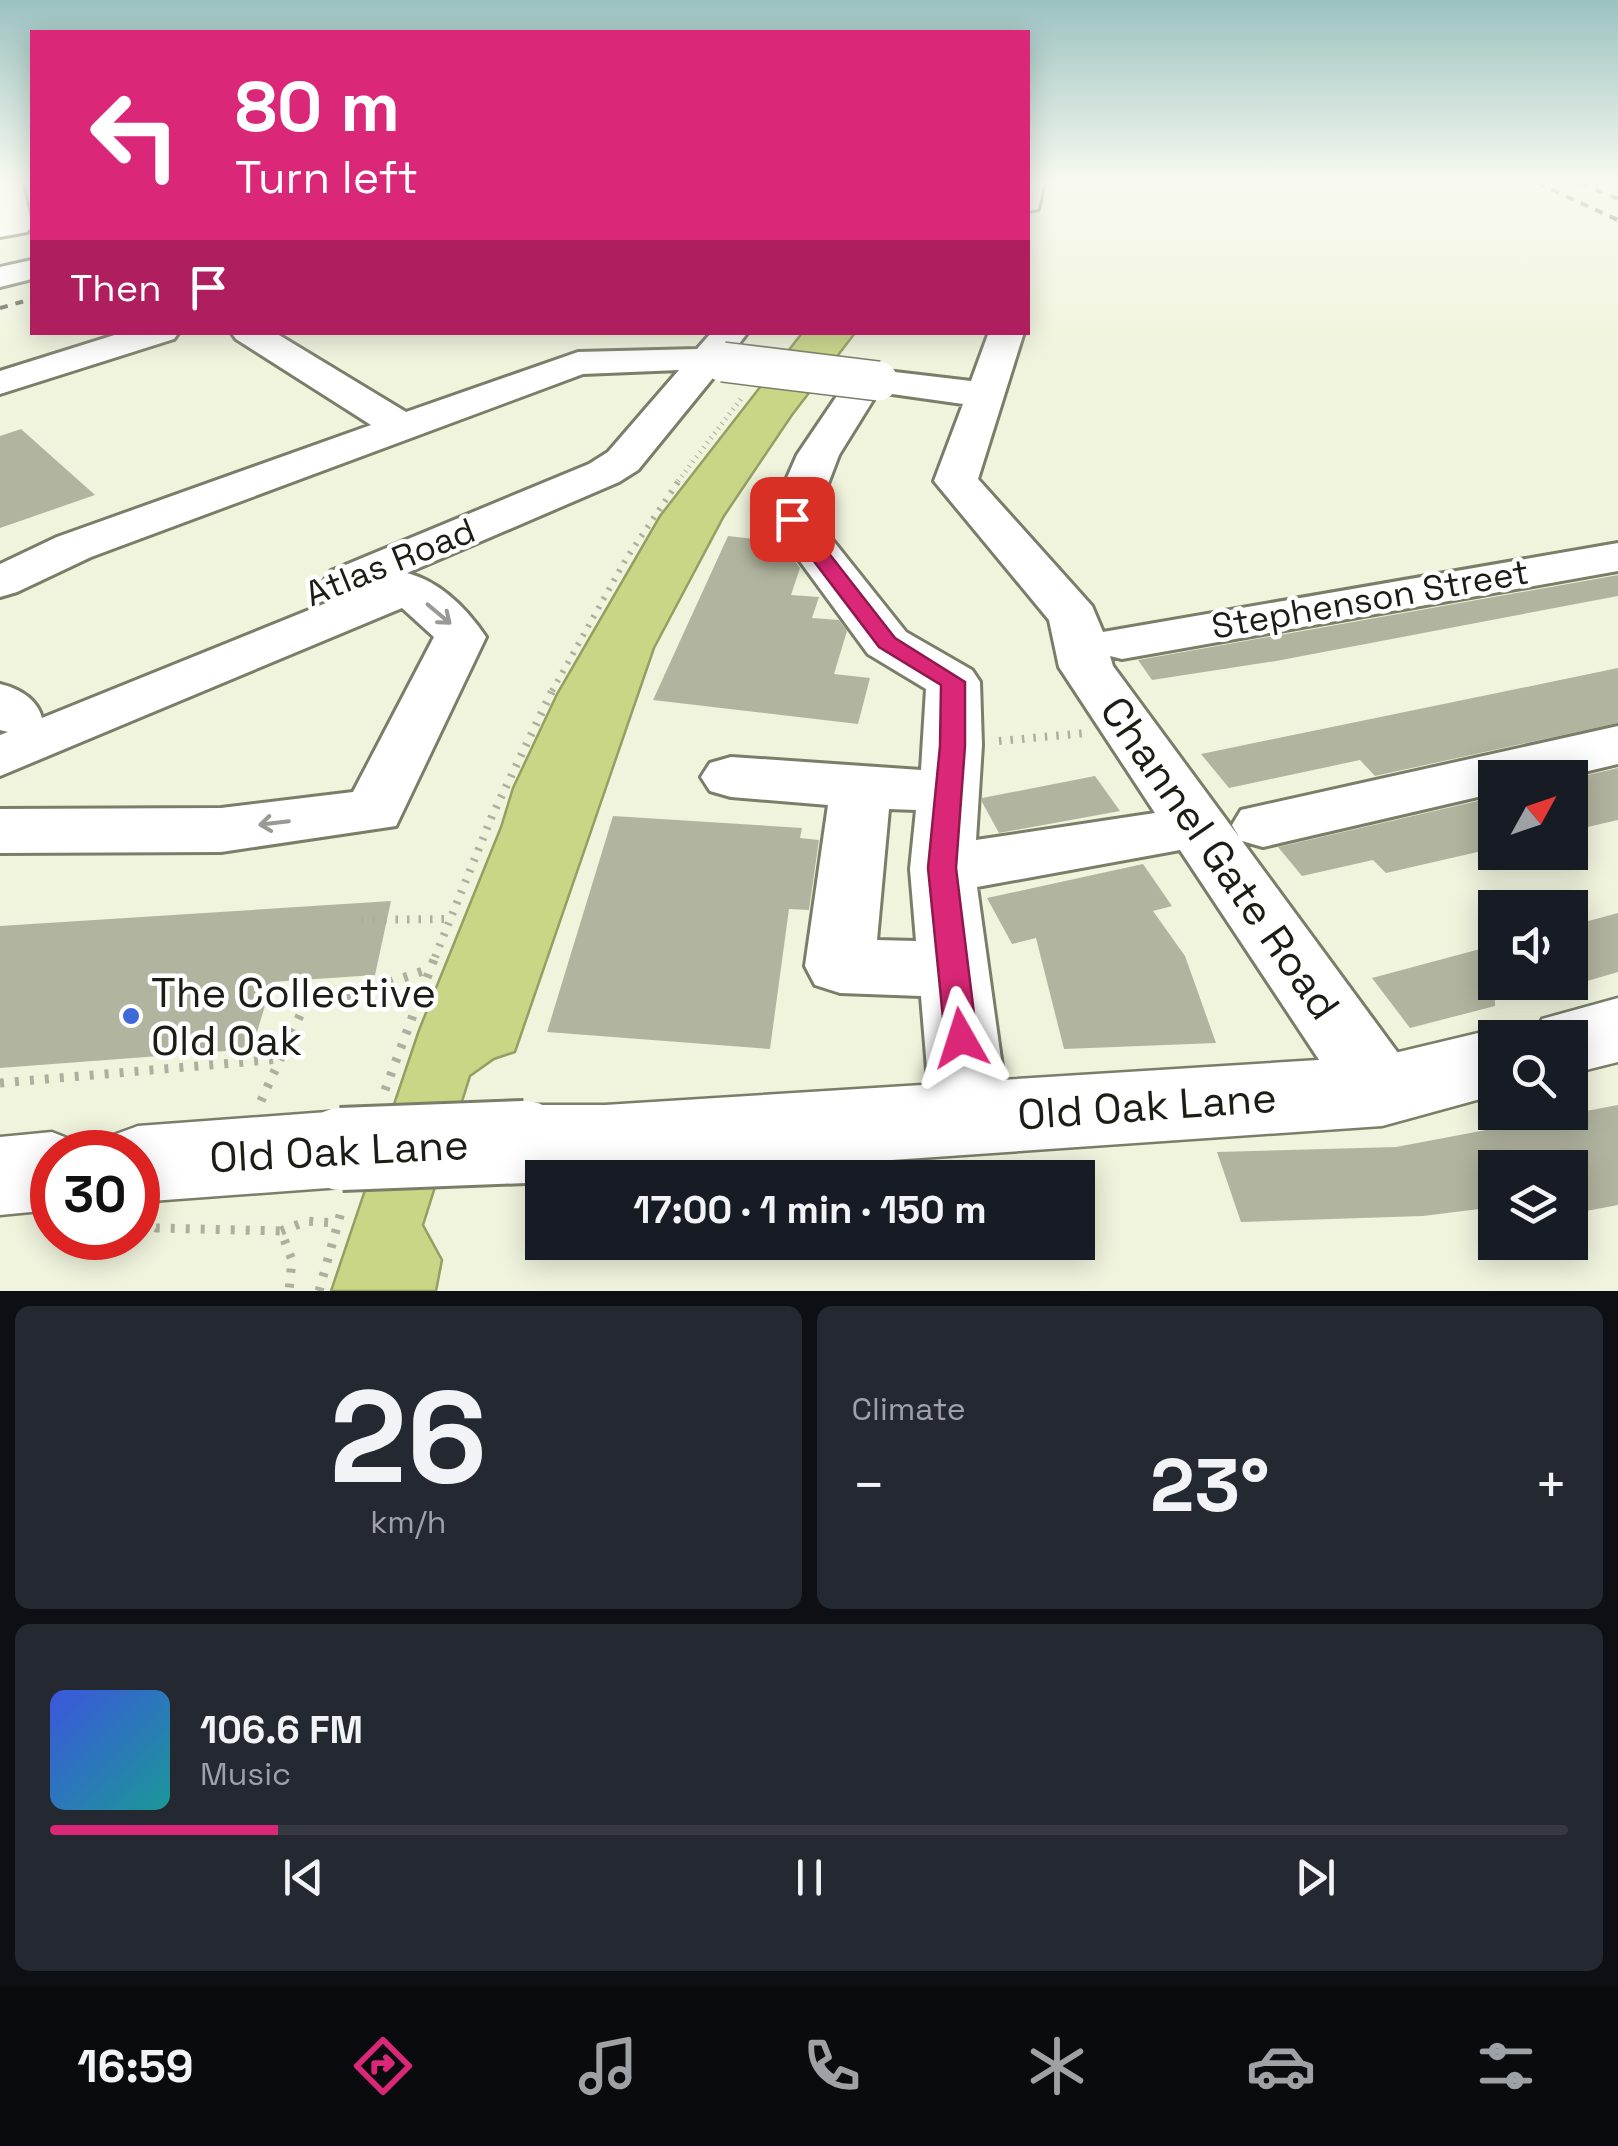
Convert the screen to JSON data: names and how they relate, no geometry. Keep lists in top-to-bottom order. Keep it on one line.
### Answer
{"streets":{"main road":["Old Oak Lane"],"street":["Atlas Road","Stephenson Street","Channel Gate Road"]},"crossings":[["Stephenson Street","Channel Gate Road"],["Channel Gate Road","Old Oak Lane"]],"places":["The Collective Old Oak"],"north":"top right","page":{"turn":["80 m","Turn left"],"then":"Then","limit":"30","trip":"17:00 · 1 min · 150 m","tile":[["26","km/h"],"Climate"],"heat":["−","23°","+"],"song":["106.6 FM","Music"],"tabs":"16:59"}}
